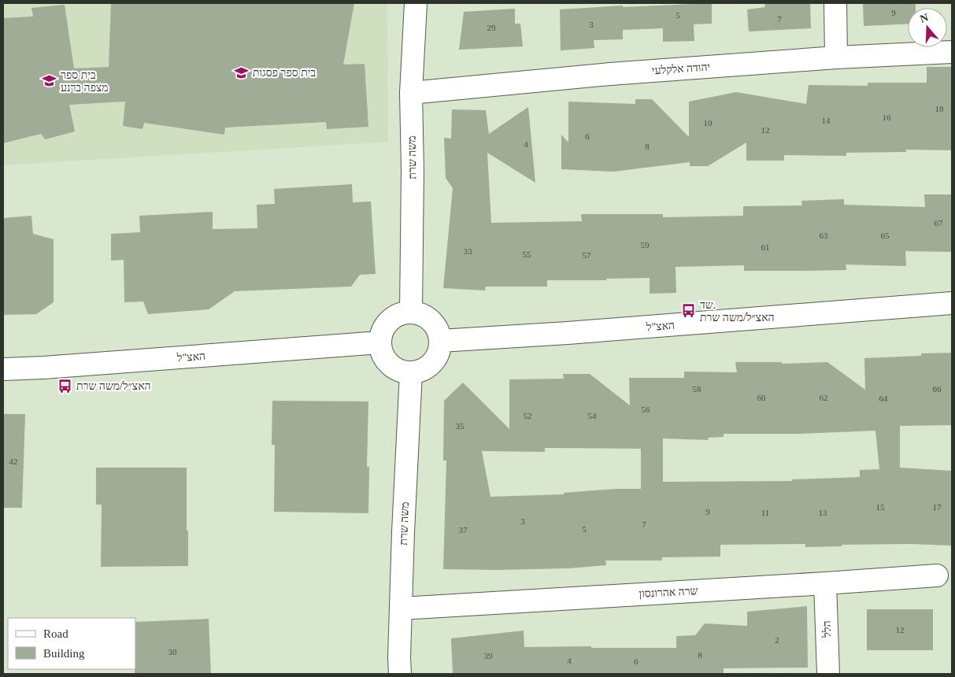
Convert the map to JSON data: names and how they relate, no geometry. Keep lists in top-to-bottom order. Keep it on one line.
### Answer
{"streets":{"street":["יהודה אלקלעי","משה שרת","האצ\"ל","שרה אהרונסון","הלל"]},"crossings":[["יהודה אלקלעי","משה שרת"],["משה שרת","האצ\"ל"],["משה שרת","שרה אהרונסון"],["שרה אהרונסון","הלל"]],"places":{"school or university":["בית ספר פסגות","בית ספר מצפה ברנע"],"bus stop":["שד. האצ״ל/משה שרת","האצ״ל/משה שרת"]},"house_numbers":["9","5","7","3","29","18","16","14","10","12","6","4","8","67","63","65","59","61","33","55","57","58","66","60","62","64","56","52","54","35","42","15","17","9","11","13","3","7","5","37","12","2","30","8","39","4","6"],"legend":["Road","Building"],"north":"top"}
